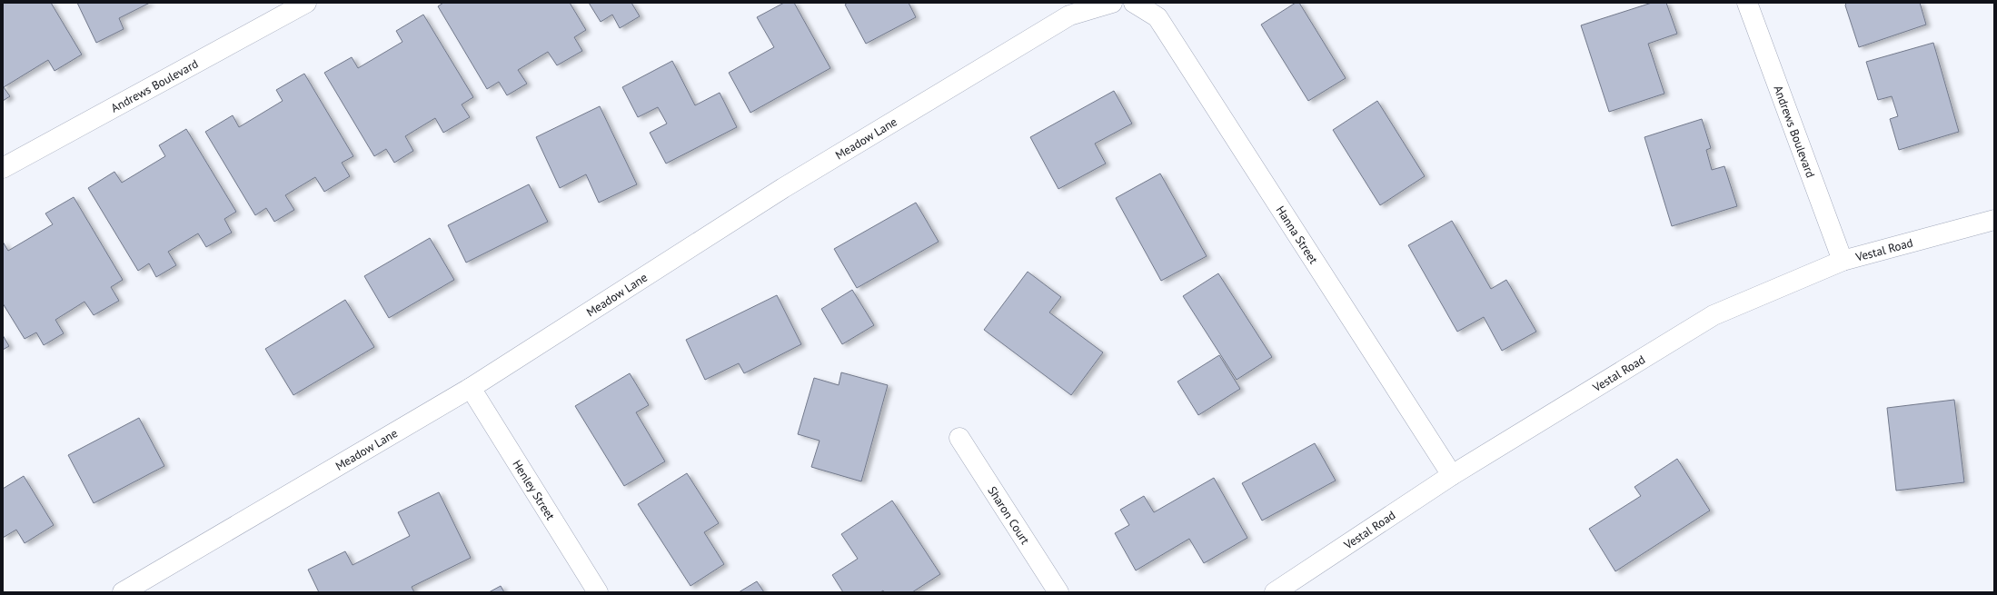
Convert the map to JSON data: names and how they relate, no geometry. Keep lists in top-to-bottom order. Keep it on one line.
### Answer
{"streets":{"street":["Andrews Boulevard","Meadow Lane","Hanna Street","Vestal Road","Henley Street","Sharon Court"]},"crossings":[["Andrews Boulevard","Vestal Road"],["Meadow Lane","Henley Street"],["Hanna Street","Vestal Road"]]}
